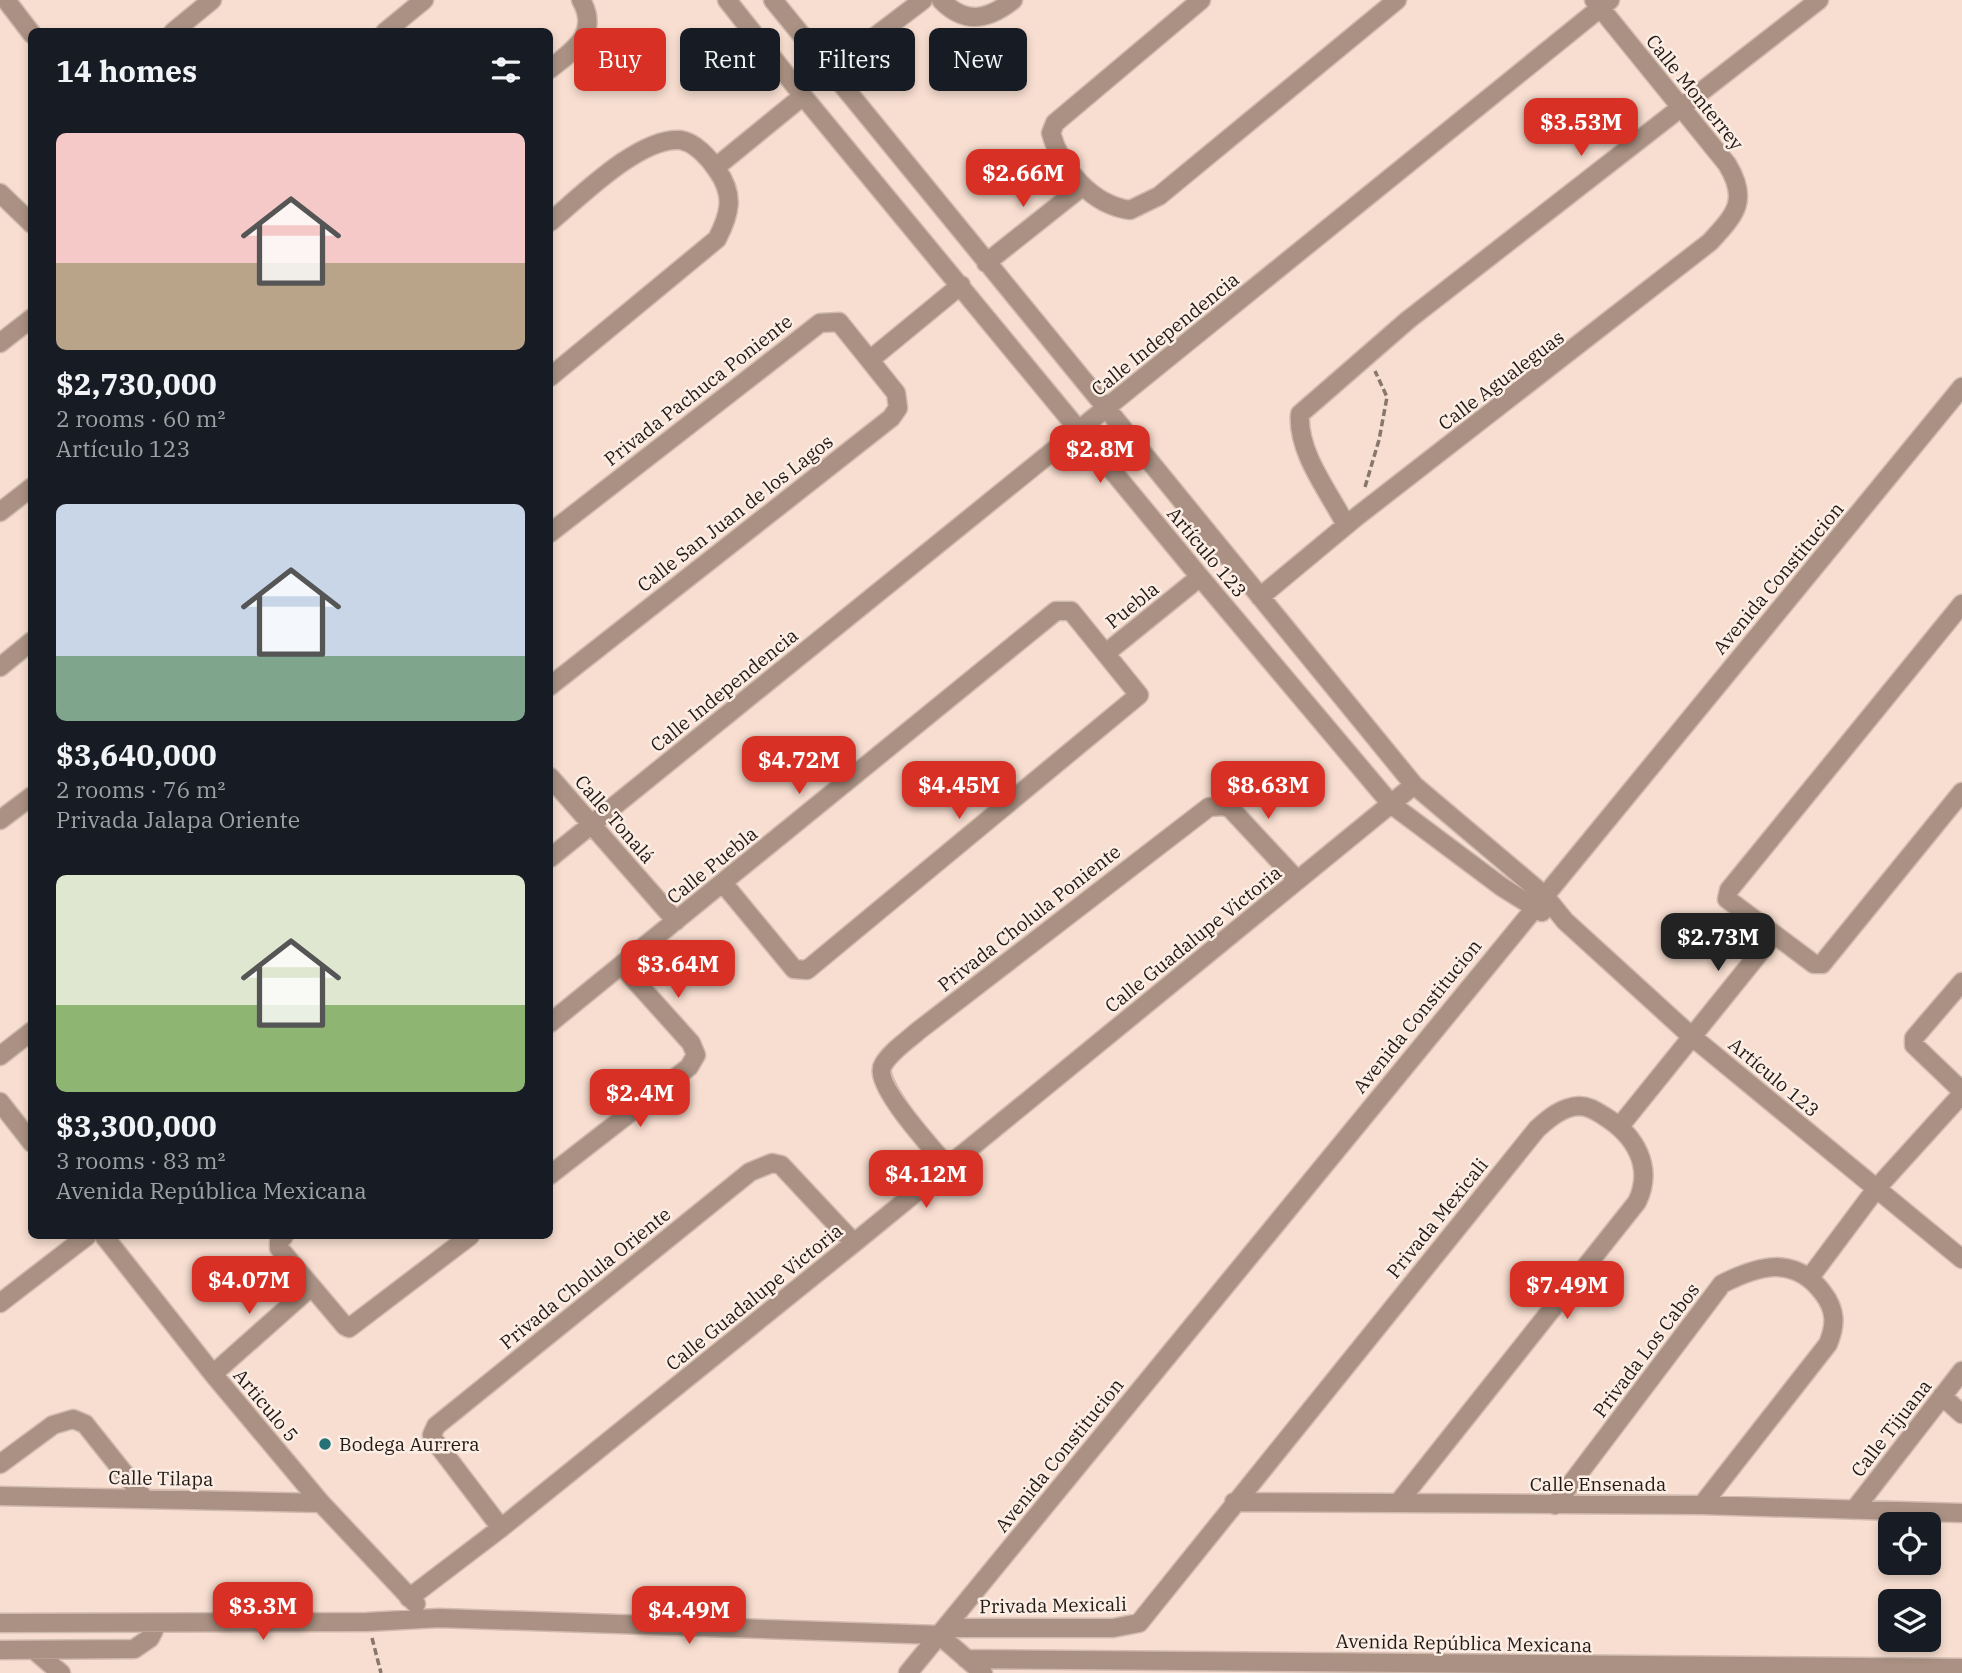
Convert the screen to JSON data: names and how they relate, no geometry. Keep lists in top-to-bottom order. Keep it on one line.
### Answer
{"streets":{"street":["Calle Monterrey","Calle Independencia","Calle Agualeguas","Privada Pachuca Poniente","Calle San Juan de los Lagos","Artículo 123","Avenida Constitucion","Puebla","Calle Tonalá","Calle Puebla","Privada Cholula Poniente","Calle Guadalupe Victoria","Privada Mexicali","Privada Cholula Oriente","Privada Los Cabos","Articulo 5","Calle Tijuana","Calle Tilapa","Calle Ensenada","Avenida República Mexicana"]},"crossings":[["Calle Monterrey","Calle Independencia"],["Calle Monterrey","Calle Agualeguas"],["Calle Independencia","Artículo 123"],["Calle Independencia","Calle Tonalá"],["Calle Agualeguas","Artículo 123"],["Privada Pachuca Poniente","Calle San Juan de los Lagos"],["Artículo 123","Avenida Constitucion"],["Artículo 123","Puebla"],["Artículo 123","Calle Guadalupe Victoria"],["Avenida Constitucion","Privada Mexicali"],["Puebla","Calle Puebla"],["Calle Tonalá","Calle Puebla"],["Privada Cholula Poniente","Calle Guadalupe Victoria"],["Calle Guadalupe Victoria","Privada Cholula Oriente"],["Calle Guadalupe Victoria","Articulo 5"],["Privada Mexicali","Calle Ensenada"],["Privada Los Cabos","Calle Ensenada"],["Articulo 5","Calle Tilapa"],["Calle Tijuana","Calle Ensenada"]],"places":["Bodega Aurrera"],"page":{"chip":["Buy","Rent","Filters","New"],"heading":"14 homes","price":["$3.53M","$2.66M","$2.8M","$4.72M","$4.45M","$8.63M","$2.73M","$3.64M","$2.4M","$4.12M","$4.07M","$7.49M","$3.3M","$4.49M"],"list":[{"name":"$2,730,000","note":"2 rooms · 60 m² · Artículo 123"},{"name":"$3,640,000","note":"2 rooms · 76 m² · Privada Jalapa Oriente"},{"name":"$3,300,000","note":"3 rooms · 83 m² · Avenida República Mexicana"}]}}
